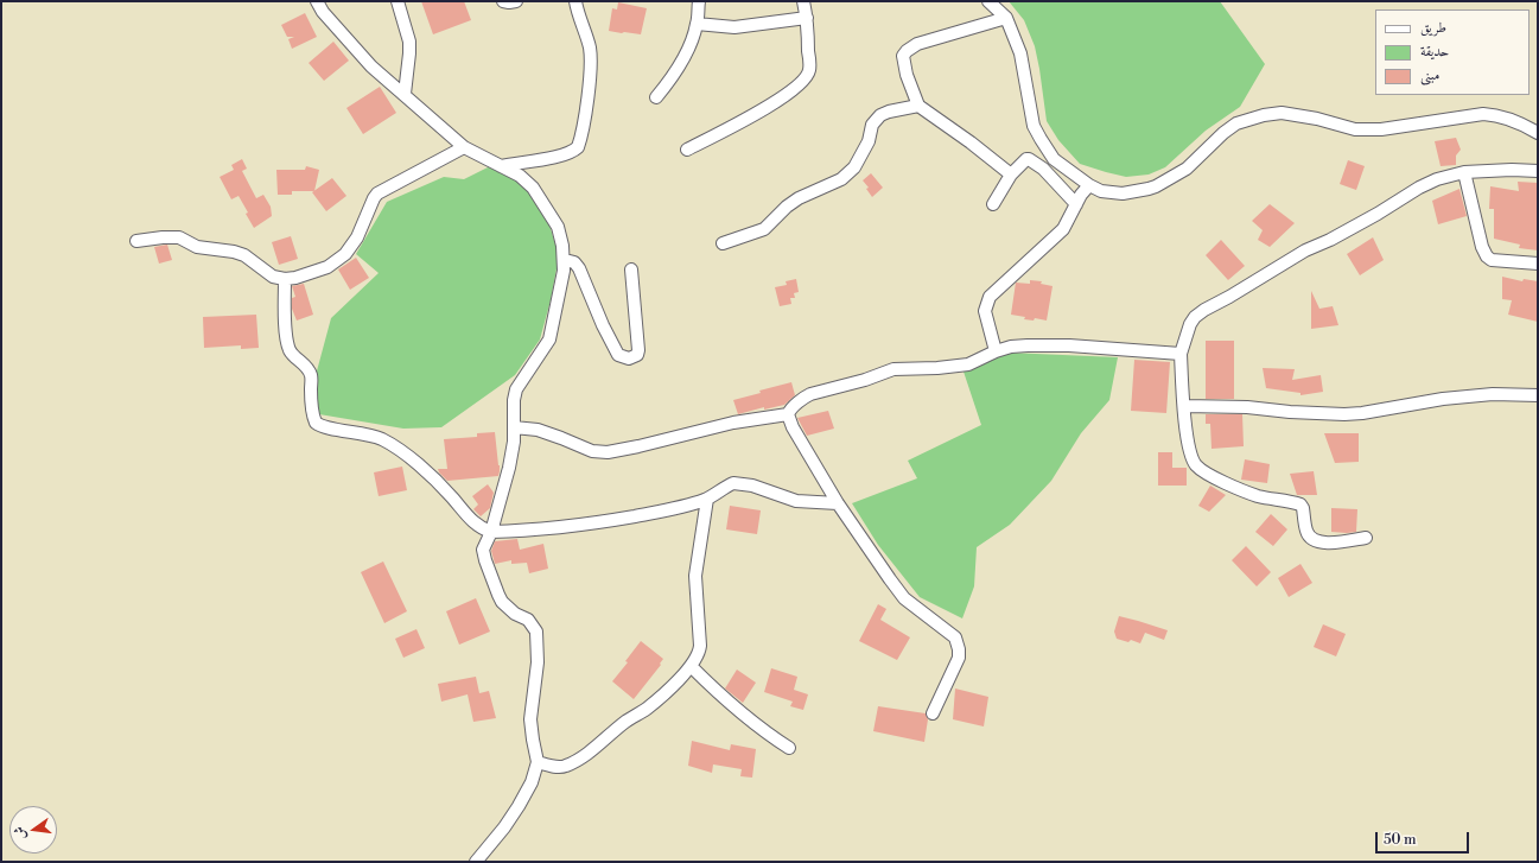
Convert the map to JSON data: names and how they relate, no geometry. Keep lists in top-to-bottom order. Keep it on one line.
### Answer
{"legend":["طريق","حديقة","مبنى"],"scale_bar":"50 m","north":"left"}
